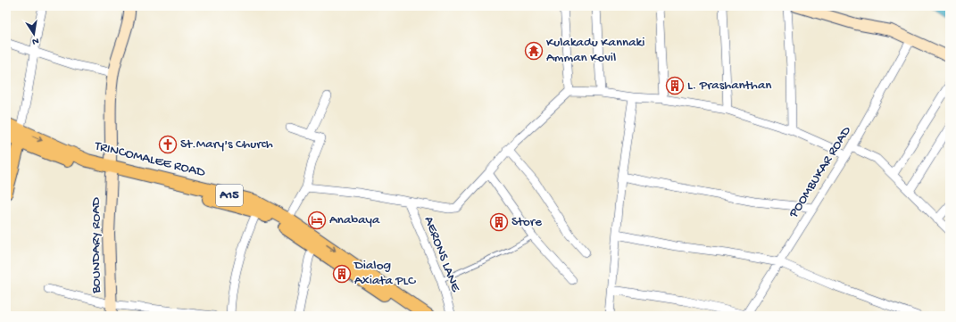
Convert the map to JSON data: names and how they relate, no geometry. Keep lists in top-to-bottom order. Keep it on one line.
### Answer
{"streets":{"main road":["TRINCOMALEE ROAD","A15","BOUNDARY ROAD"],"street":["POOMBUKAR ROAD","AERONS LANE"]},"crossings":[["TRINCOMALEE ROAD","BOUNDARY ROAD"]],"places":{"temple":["Kulakadu Kannaki Amman Kovil"],"building":["L. Prashanthan","Store","Dialog Axiata PLC"],"church":["St.Mary's Church"],"hotel":["Anabaya"]},"north":"bottom"}
